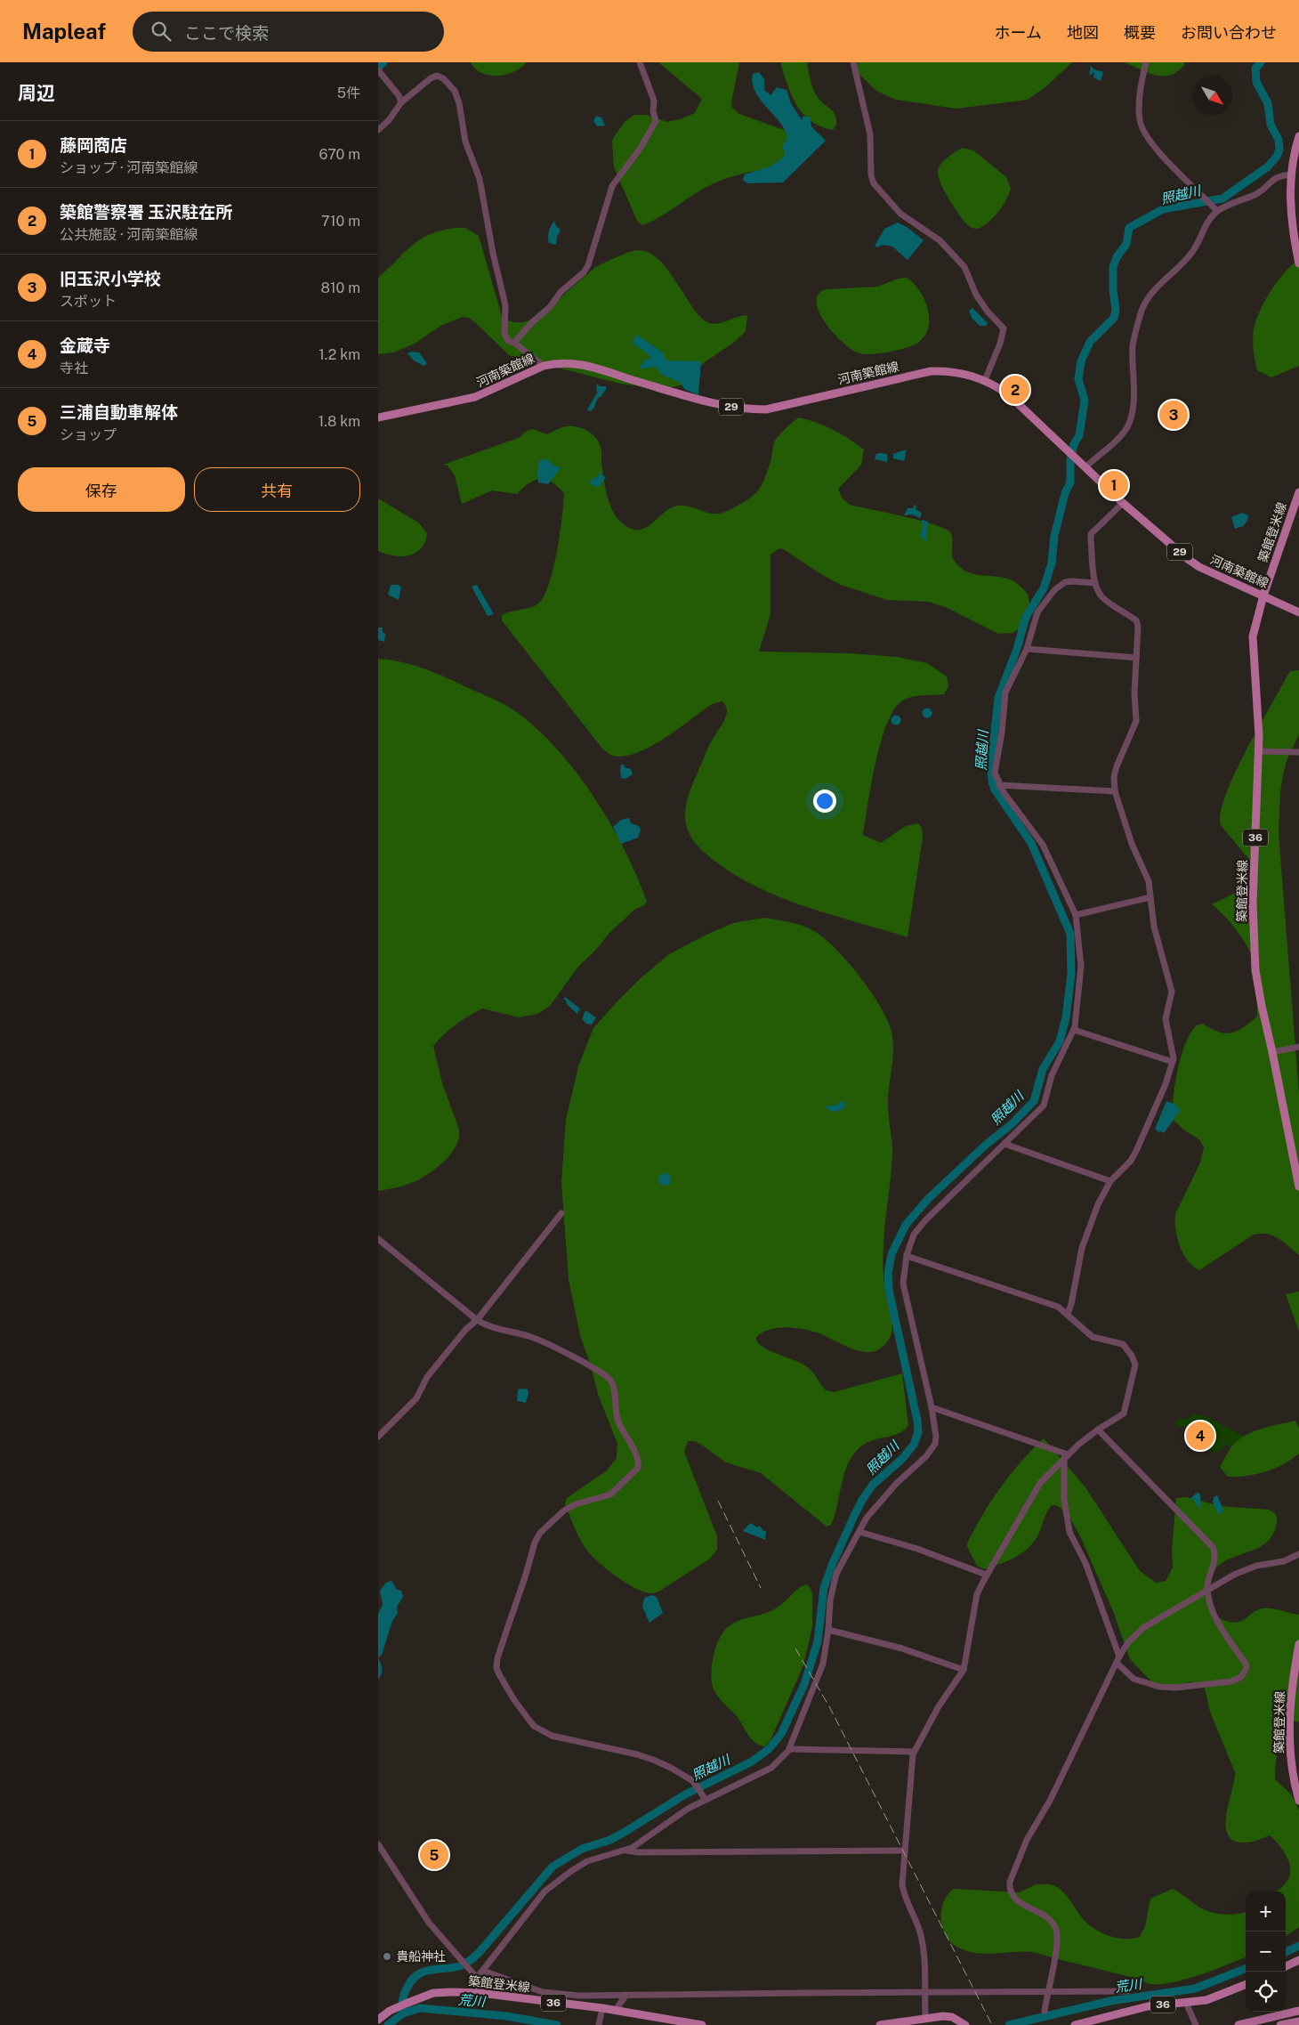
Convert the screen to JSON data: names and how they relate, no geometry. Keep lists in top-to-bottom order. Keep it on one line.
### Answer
{"streets":{"main road":["河南築館線","29","築館登米線","36"]},"crossings":[["河南築館線","築館登米線"]],"water":["照越川","荒川"],"places":["貴船神社"],"north":"bottom right","page":{"header":"Mapleaf","search":"ここで検索","nav":["ホーム","地図","概要","お問い合わせ"],"heading":["周辺","5件"],"list":[{"mark":"1","name":"藤岡商店","note":"ショップ · 河南築館線","value":"670 m"},{"mark":"2","name":"築館警察署 玉沢駐在所","note":"公共施設 · 河南築館線","value":"710 m"},{"mark":"3","name":"旧玉沢小学校","note":"スポット","value":"810 m"},{"mark":"4","name":"金蔵寺","note":"寺社","value":"1.2 km"},{"mark":"5","name":"三浦自動車解体","note":"ショップ","value":"1.8 km"}],"pins":["2","3","1","4","5"],"buttons":["保存","共有"],"map_buttons":["+","−"]}}
